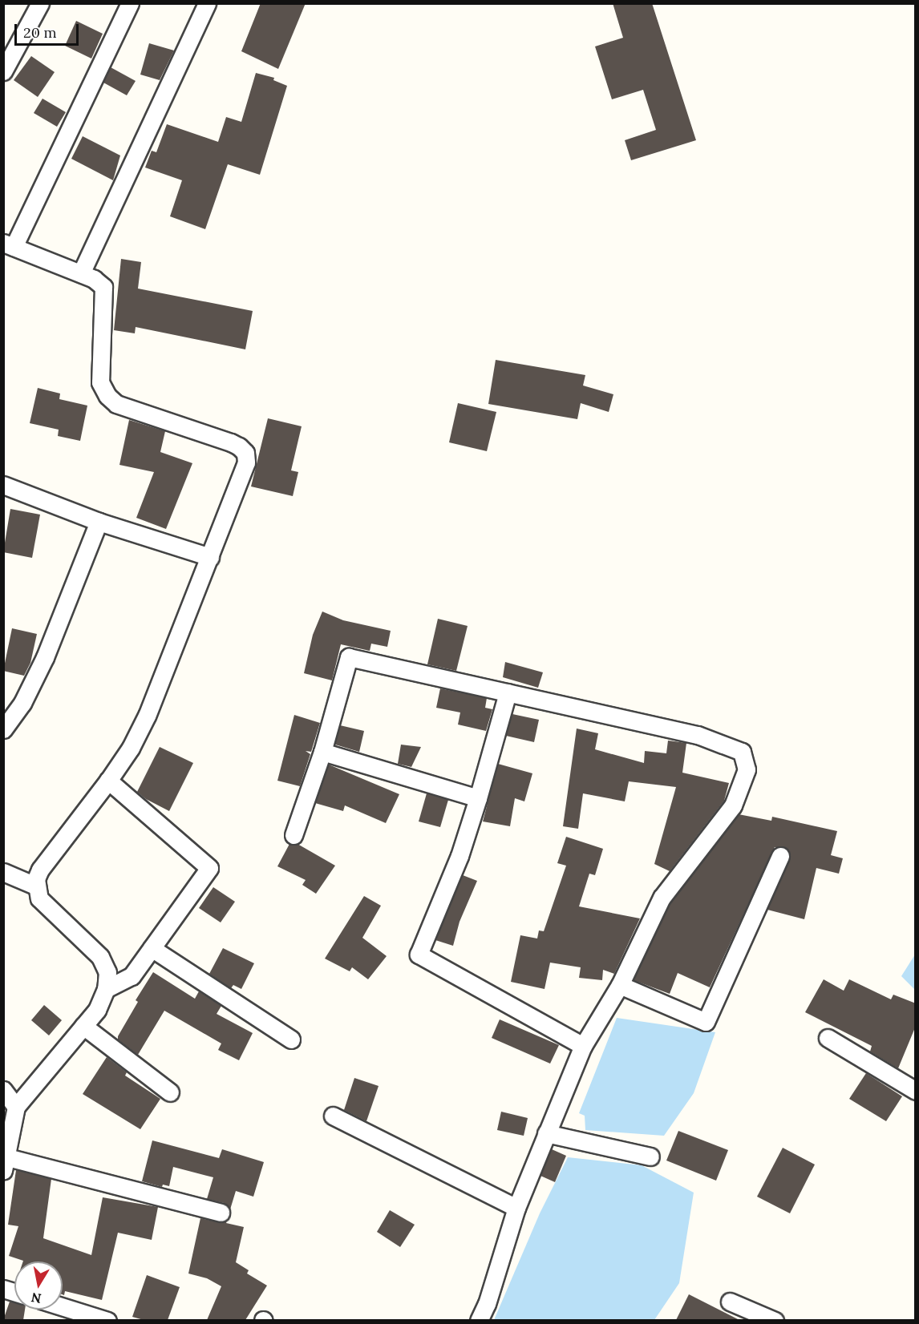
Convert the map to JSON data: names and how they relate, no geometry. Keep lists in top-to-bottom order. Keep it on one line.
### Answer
{"scale_bar":"20 m","north":"bottom"}
